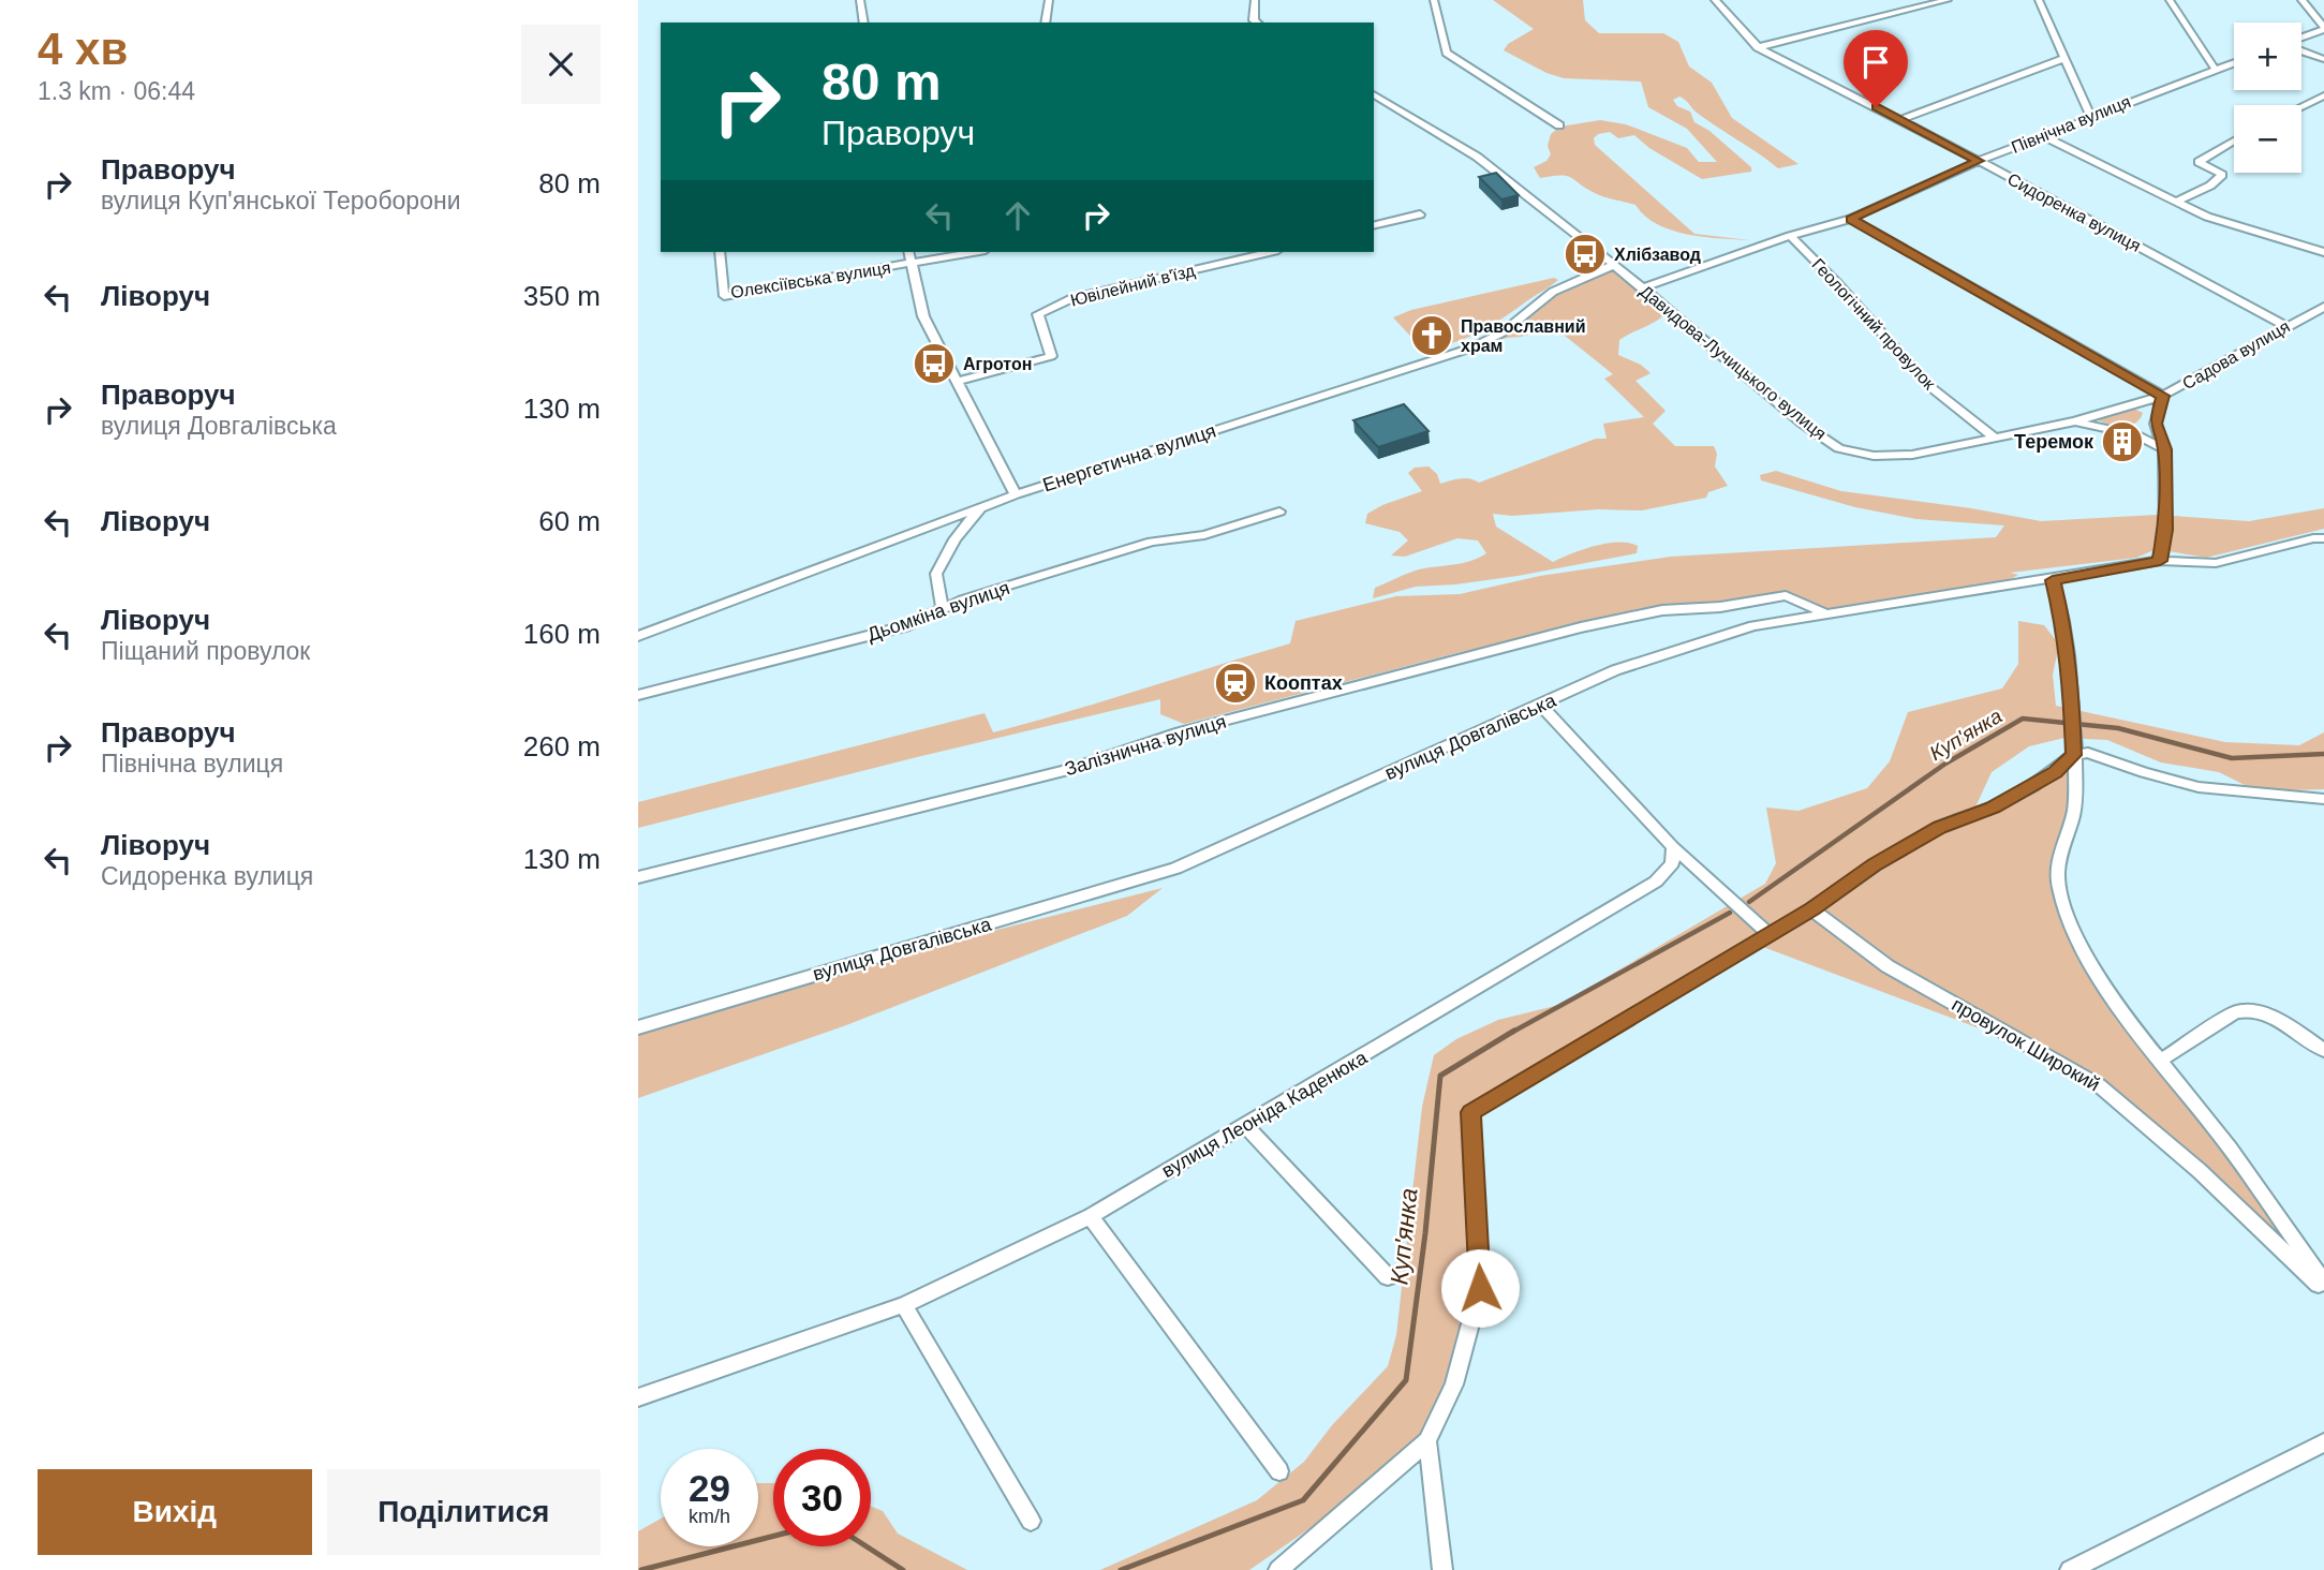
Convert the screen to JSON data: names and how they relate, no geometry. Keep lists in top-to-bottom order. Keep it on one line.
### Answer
{"streets":{"street":["Північна вулиця","Сидоренка вулиця","Олексіївська вулиця","Ювілейний в'їзд","Геологічний провулок","Садова вулиця","Давидова-Лучицького вулиця","Енергетична вулиця","Дьомкіна вулиця","вулиця Довгалівська","Залізнична вулиця","провулок Широкий","вулиця Леоніда Каденюка"]},"crossings":[["Північна вулиця","Сидоренка вулиця"],["Північна вулиця","Геологічний провулок"],["Північна вулиця","Давидова-Лучицького вулиця"],["Сидоренка вулиця","Садова вулиця"],["Геологічний провулок","Садова вулиця"],["Садова вулиця","Давидова-Лучицького вулиця"],["Давидова-Лучицького вулиця","Енергетична вулиця"],["вулиця Довгалівська","Залізнична вулиця"]],"water":["Куп'янка"],"places":{"bus stop":["Хлібзавод","Агротон"],"church":["Православний храм"],"building":["Теремок"],"station":["Кооптах"]},"page":{"heading":["4 хв","1.3 km · 06:44"],"map_buttons":["+","−"],"turn":["80 m","Праворуч"],"list":[{"name":"Праворуч","note":"вулиця Куп'янської Тероборони","value":"80 m"},{"name":"Ліворуч","value":"350 m"},{"name":"Праворуч","note":"вулиця Довгалівська","value":"130 m"},{"name":"Ліворуч","value":"60 m"},{"name":"Ліворуч","note":"Піщаний провулок","value":"160 m"},{"name":"Праворуч","note":"Північна вулиця","value":"260 m"},{"name":"Ліворуч","note":"Сидоренка вулиця","value":"130 m"}],"speed":"29 km/h","limit":"30","buttons":["Вихід","Поділитися"]}}
